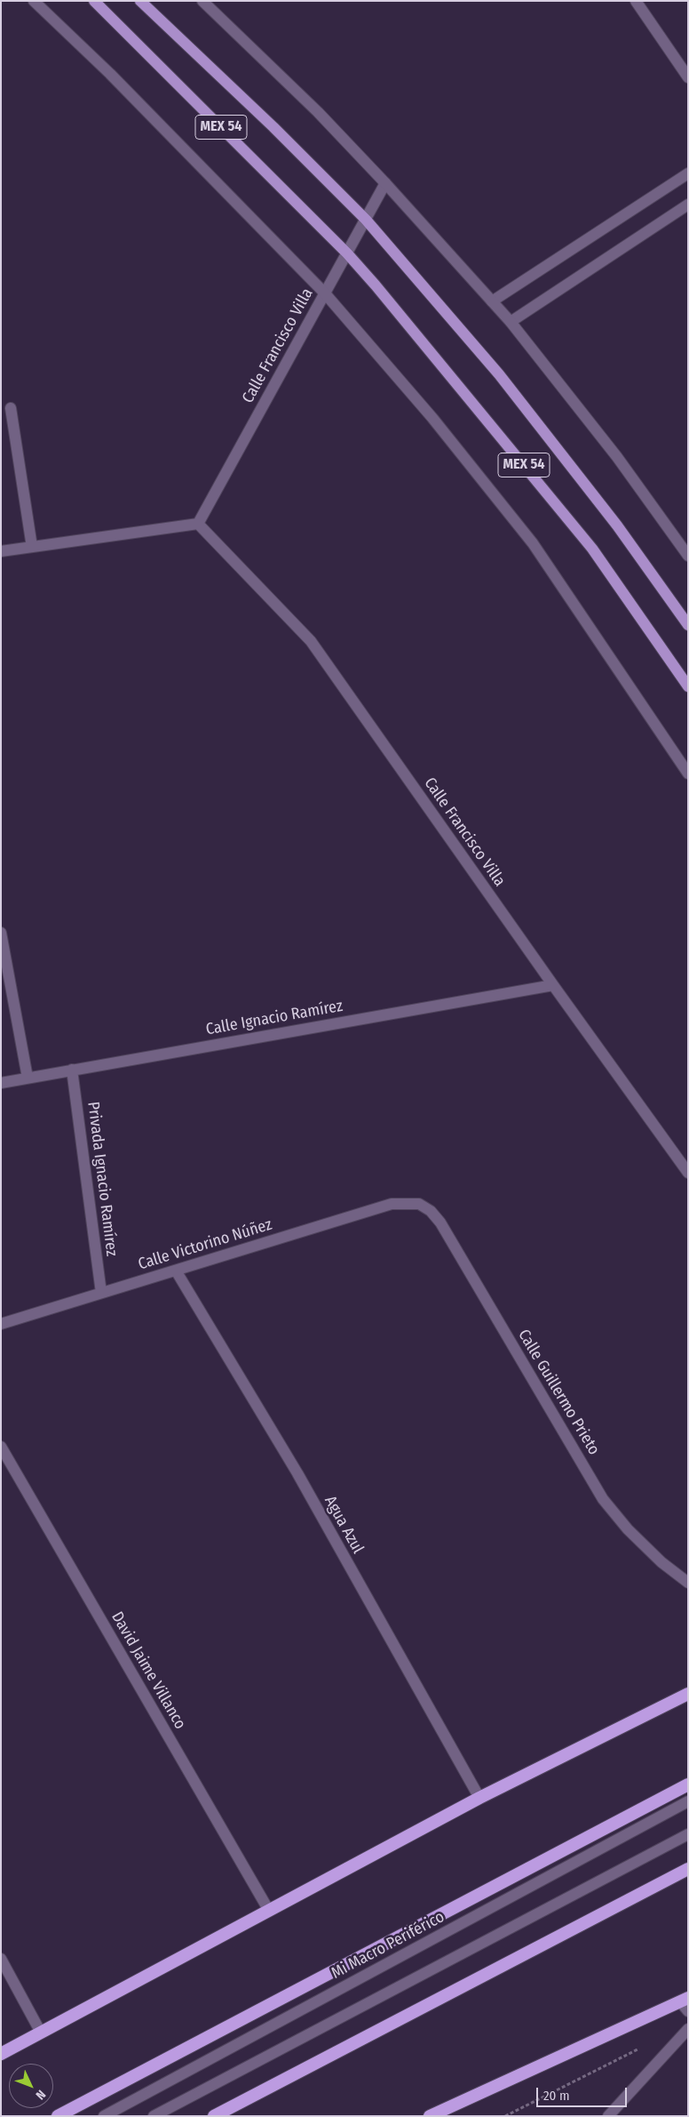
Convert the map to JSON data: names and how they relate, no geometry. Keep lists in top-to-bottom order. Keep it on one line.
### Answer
{"streets":{"main road":["MEX 54"],"street":["Calle Francisco Villa","Calle Ignacio Ramírez","Privada Ignacio Ramírez","Calle Victorino Núñez","Calle Guillermo Prieto","Agua Azul","David Jaime Villanco","Mi Macro Periférico"]},"crossings":[["MEX 54","Calle Francisco Villa"],["Calle Francisco Villa","Calle Ignacio Ramírez"],["Calle Ignacio Ramírez","Privada Ignacio Ramírez"],["Privada Ignacio Ramírez","Calle Victorino Núñez"],["Calle Victorino Núñez","Calle Guillermo Prieto"],["Calle Victorino Núñez","Agua Azul"]],"scale_bar":"20 m","north":"bottom right"}
